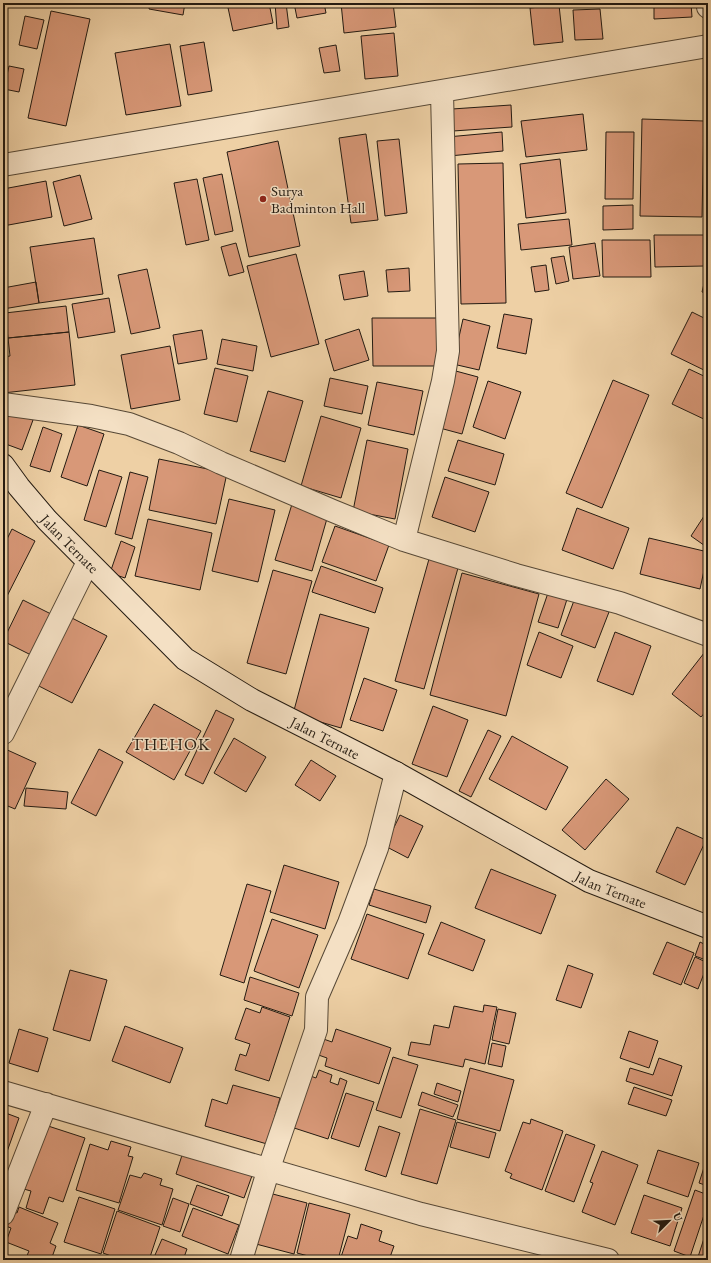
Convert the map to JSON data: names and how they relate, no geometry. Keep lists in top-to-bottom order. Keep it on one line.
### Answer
{"streets":{"street":["Jalan Ternate"]},"districts":["THEHOK"],"places":["Surya Badminton Hall"],"north":"top right"}
